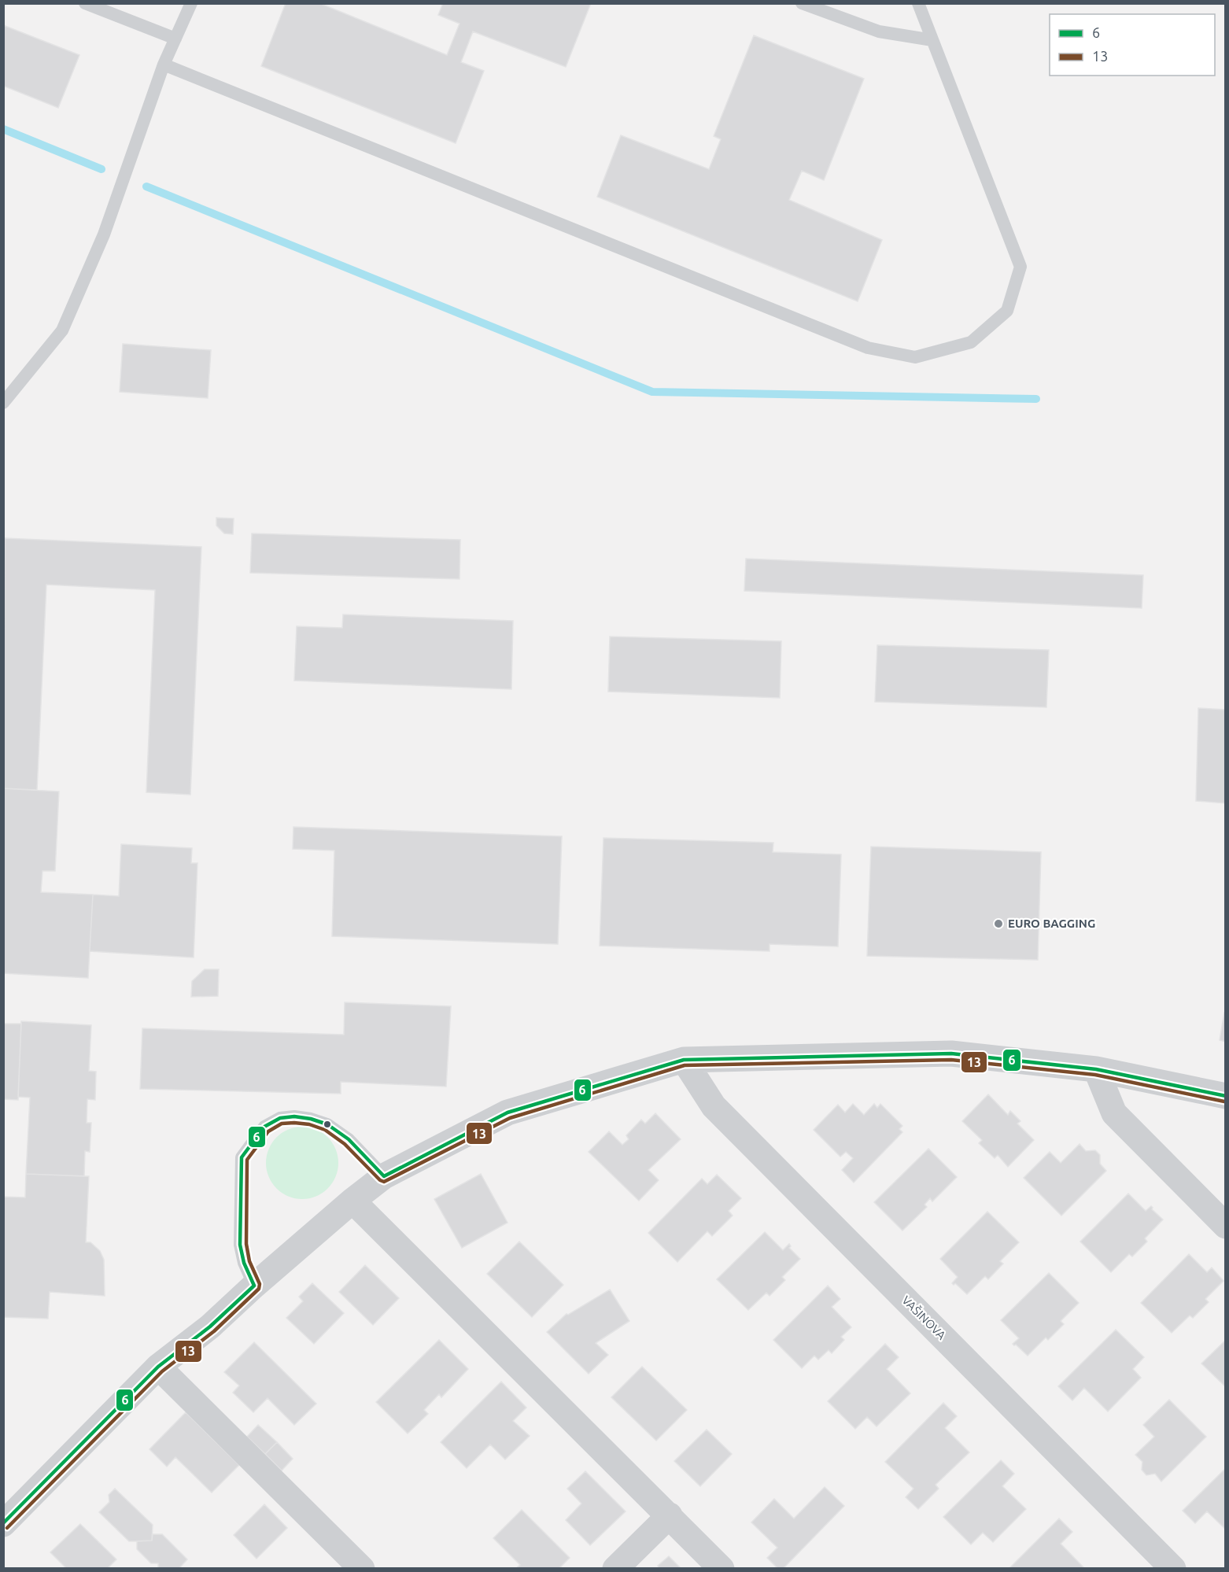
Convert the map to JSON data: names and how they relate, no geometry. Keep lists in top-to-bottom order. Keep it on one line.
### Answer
{"streets":{"street":["VAŠINOVA"]},"places":["EURO BAGGING"],"lines":["transit line 6","transit line 13"],"legend":["6","13"]}
